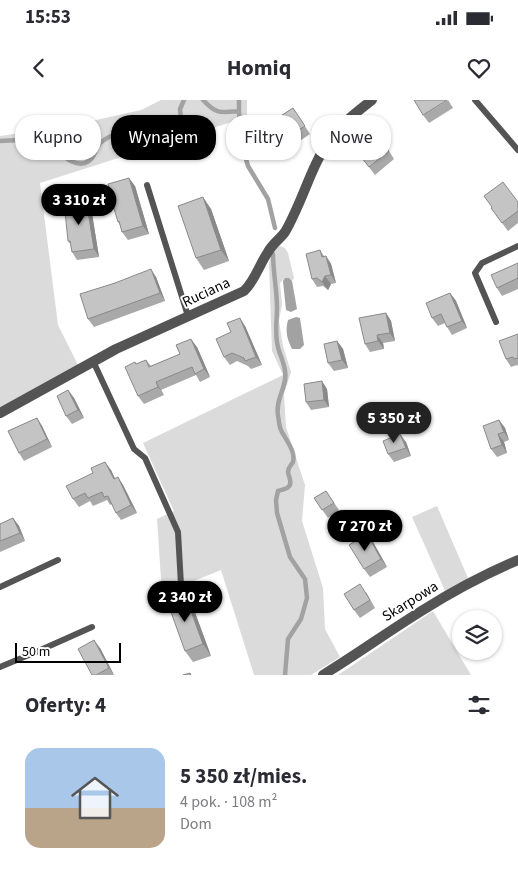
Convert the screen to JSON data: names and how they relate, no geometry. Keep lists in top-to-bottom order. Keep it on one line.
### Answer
{"streets":{"street":["Ruciana","Skarpowa"]},"scale_bar":"50 m","page":{"status":"15:53","header":"Homiq","chip":["Kupno","Wynajem","Filtry","Nowe"],"price":["3 310 zł","5 350 zł","7 270 zł","2 340 zł"],"scale":"50 m","heading":"Oferty: 4","list":[{"name":"5 350 zł/mies.","note":"4 pok. · 108 m² · Dom"}]}}
